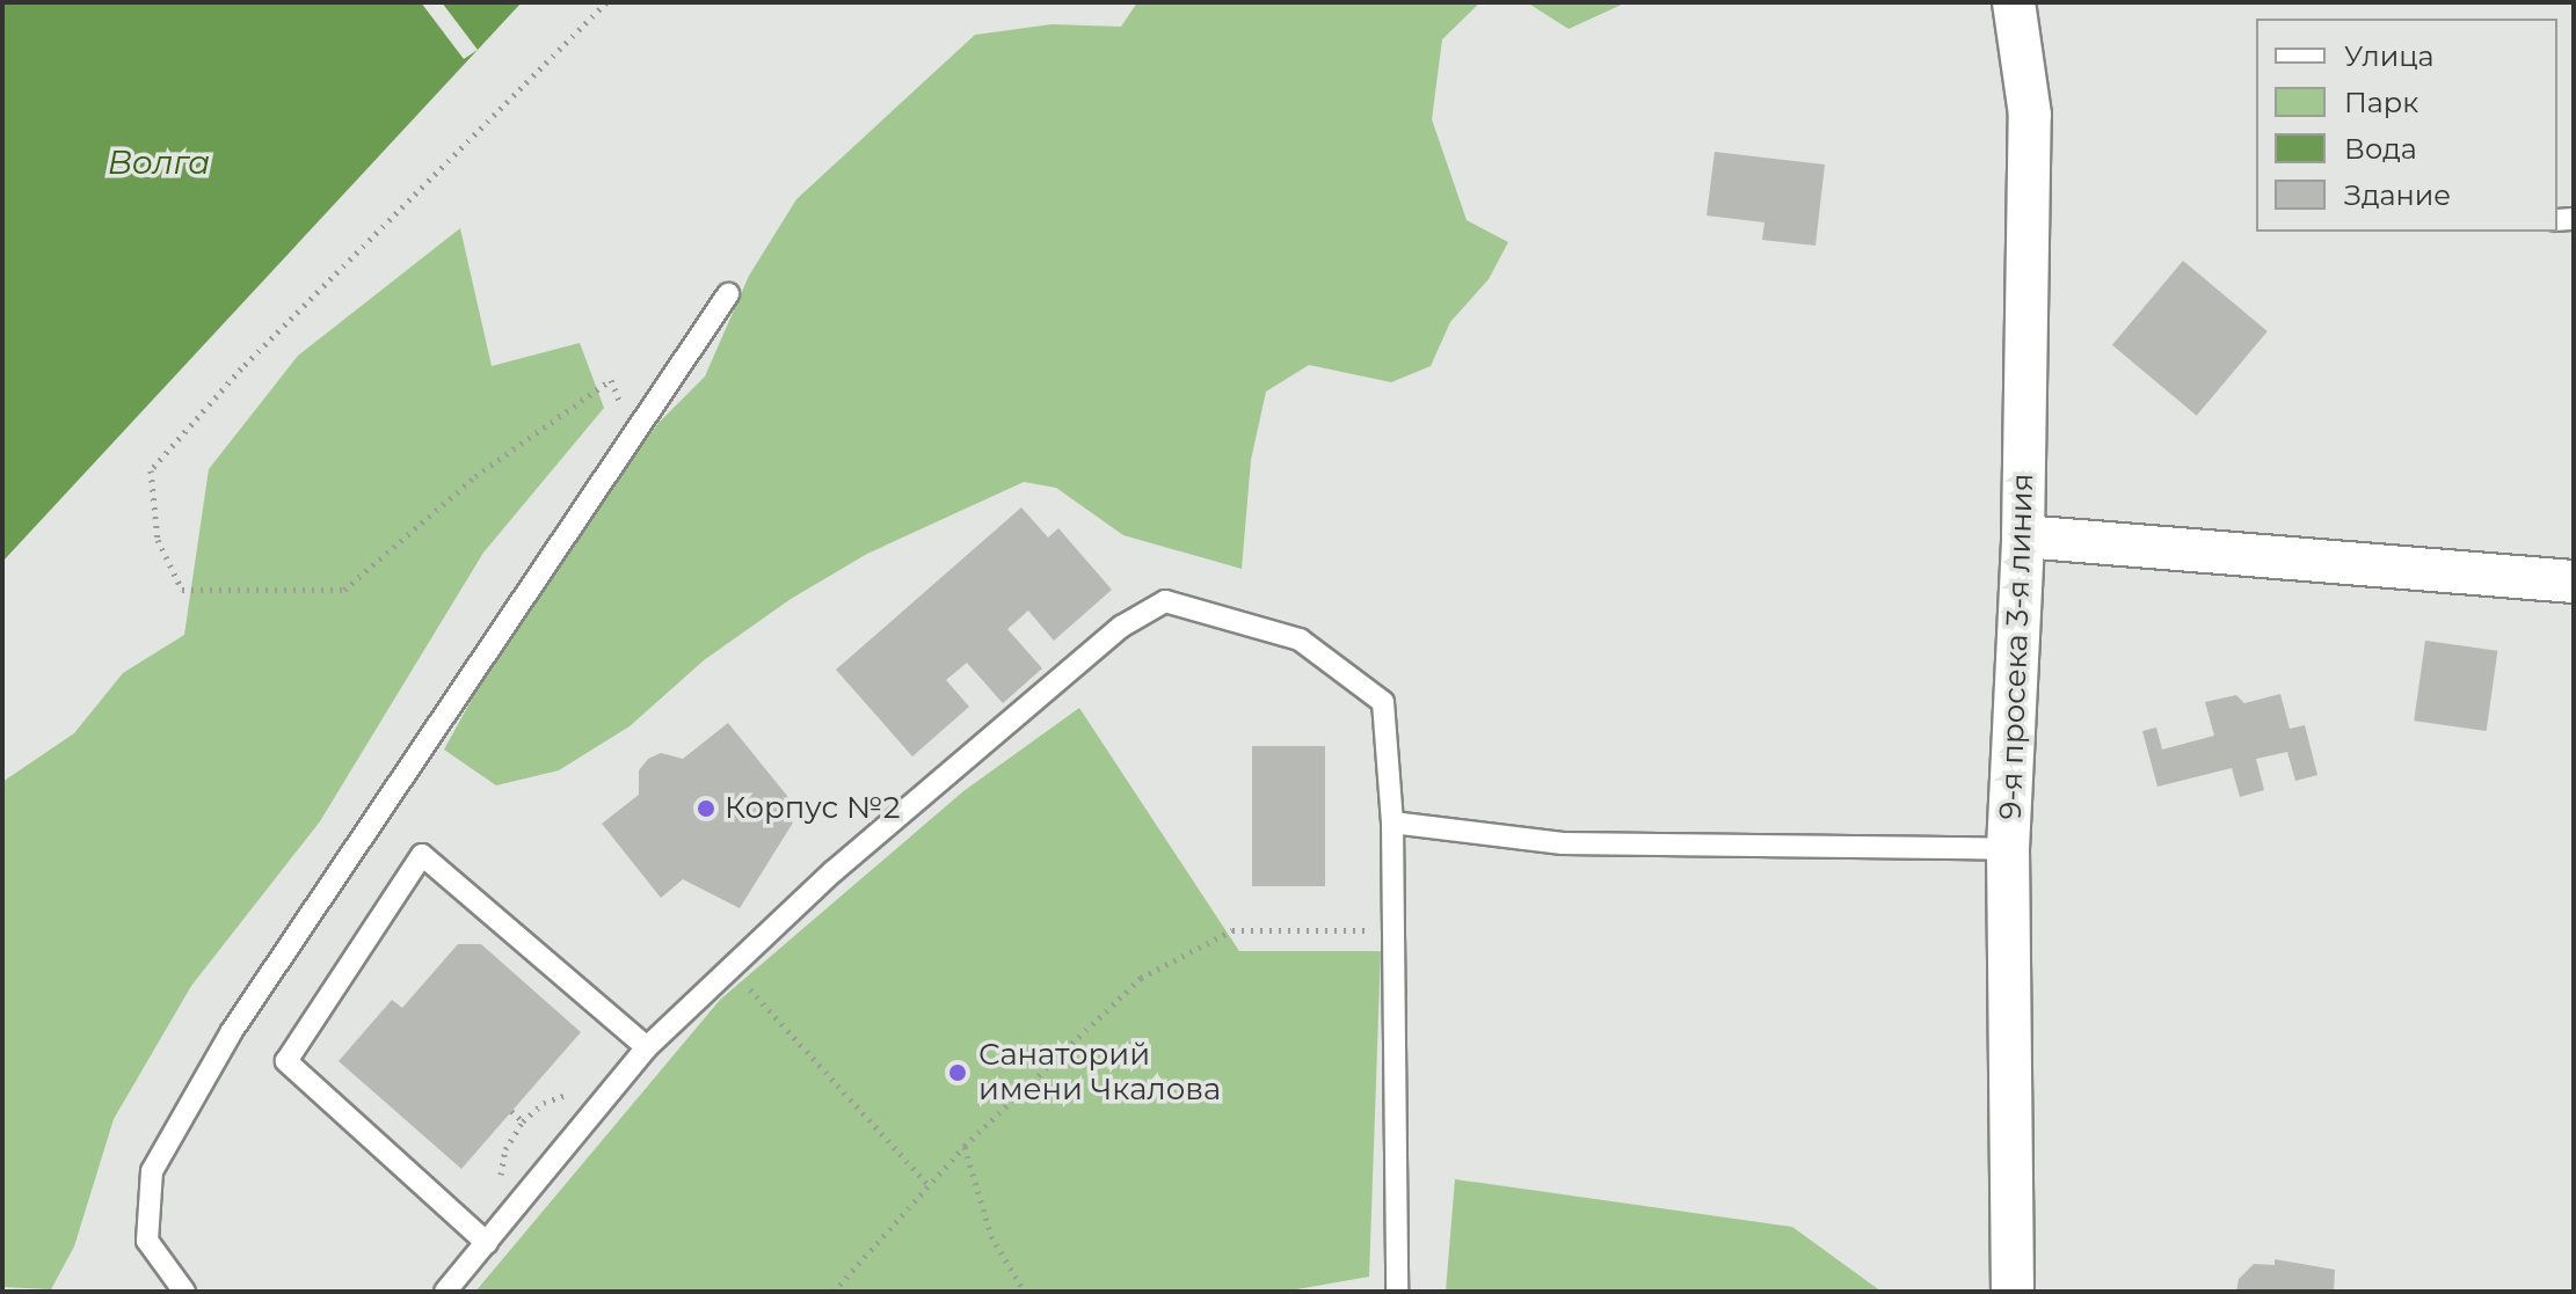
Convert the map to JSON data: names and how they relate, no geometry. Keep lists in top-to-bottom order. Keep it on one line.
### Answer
{"streets":{"street":["9-я просека 3-я линия"]},"water":["Волга"],"places":["Корпус №2","Санаторий имени Чкалова"],"legend":["Улица","Парк","Вода","Здание"]}
